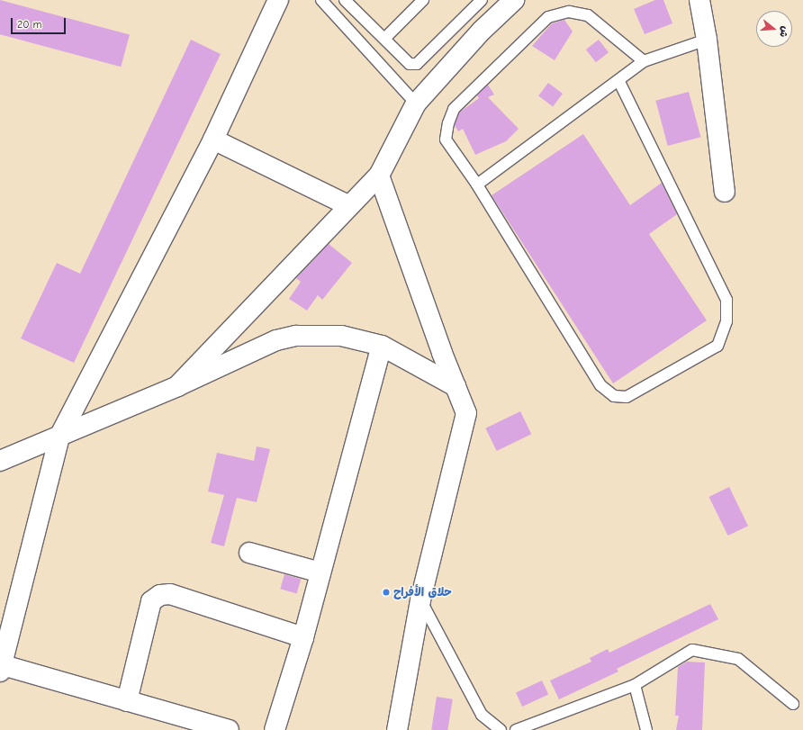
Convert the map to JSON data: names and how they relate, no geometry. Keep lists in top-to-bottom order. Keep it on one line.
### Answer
{"places":["حلاق الأفراح"],"scale_bar":"20 m","north":"right"}
